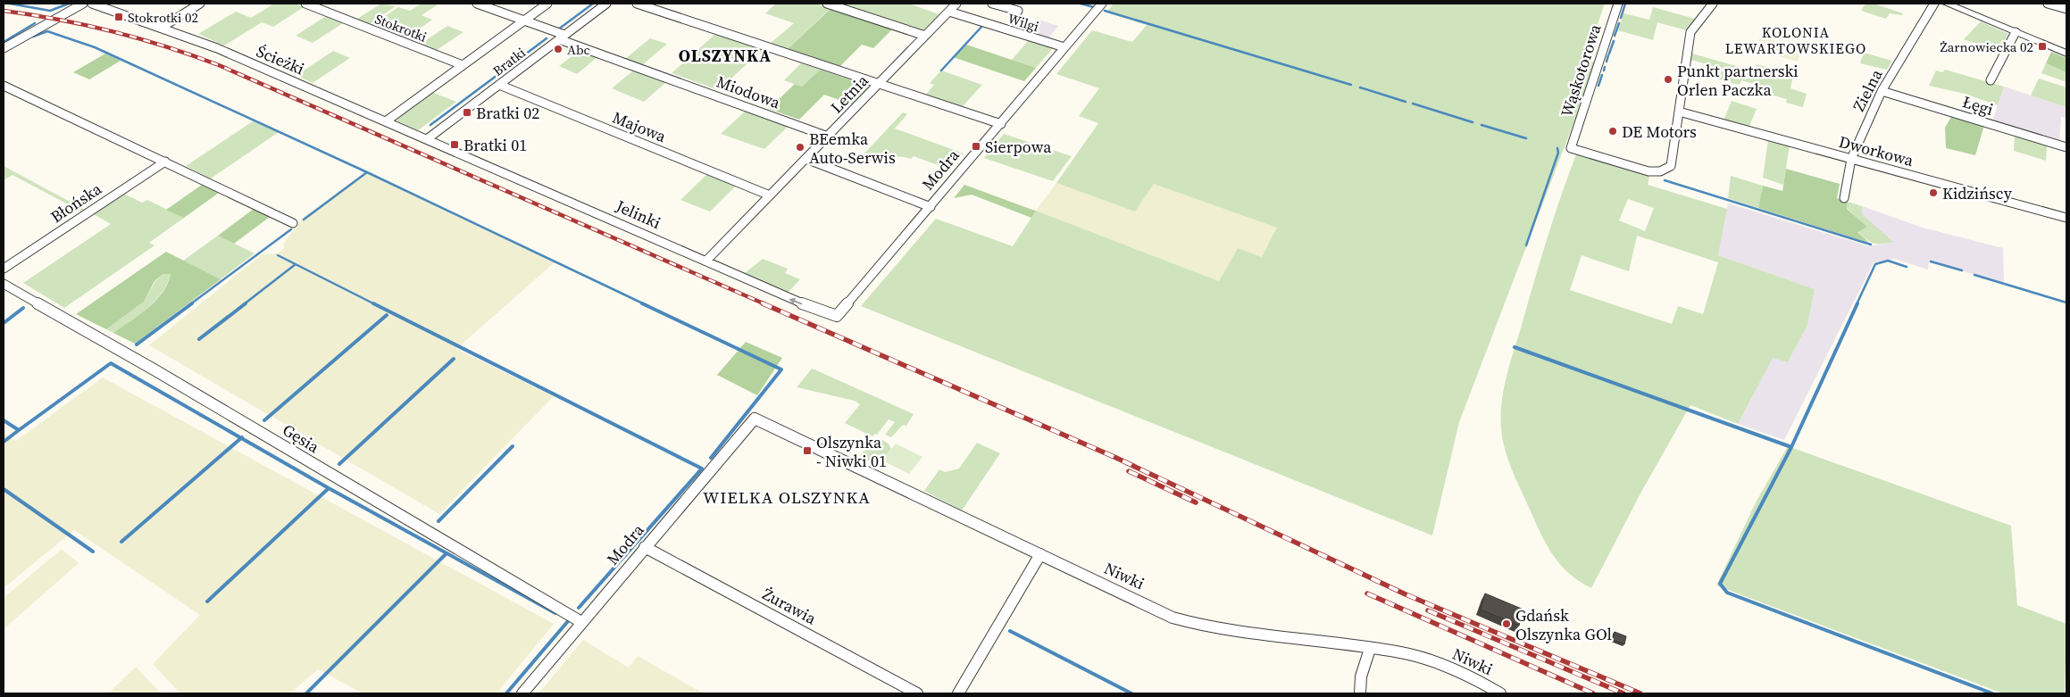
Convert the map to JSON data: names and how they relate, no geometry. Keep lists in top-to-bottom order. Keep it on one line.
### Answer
{"streets":{"street":["Wilgi","Stokrotki","Ścieżki","Bratki","Wąskotorowa","Zielna","Miodowa","Letnia","Łęgi","Majowa","Dworkowa","Modra","Błońska","Jelinki","Gęsia","Niwki","Żurawia"]},"crossings":[["Wilgi","Letnia"],["Wilgi","Modra"],["Ścieżki","Bratki"],["Ścieżki","Jelinki"],["Bratki","Miodowa"],["Bratki","Majowa"],["Bratki","Jelinki"],["Wąskotorowa","Dworkowa"],["Zielna","Łęgi"],["Zielna","Dworkowa"],["Miodowa","Letnia"],["Letnia","Majowa"],["Letnia","Jelinki"],["Modra","Jelinki"],["Modra","Gęsia"],["Modra","Niwki"],["Modra","Żurawia"]],"districts":["KOLONIA LEWARTOWSKIEGO","OLSZYNKA","WIELKA OLSZYNKA"],"places":{"transit":["Stokrotki 02","Żarnowiecka 02","Bratki 02","Bratki 01","Sierpowa","Olszynka - Niwki 01"],"other":["Abc","Punkt partnerski Orlen Paczka","DE Motors","BEemka Auto-Serwis","Kidzińscy","Gdańsk Olszynka GOl"]}}
